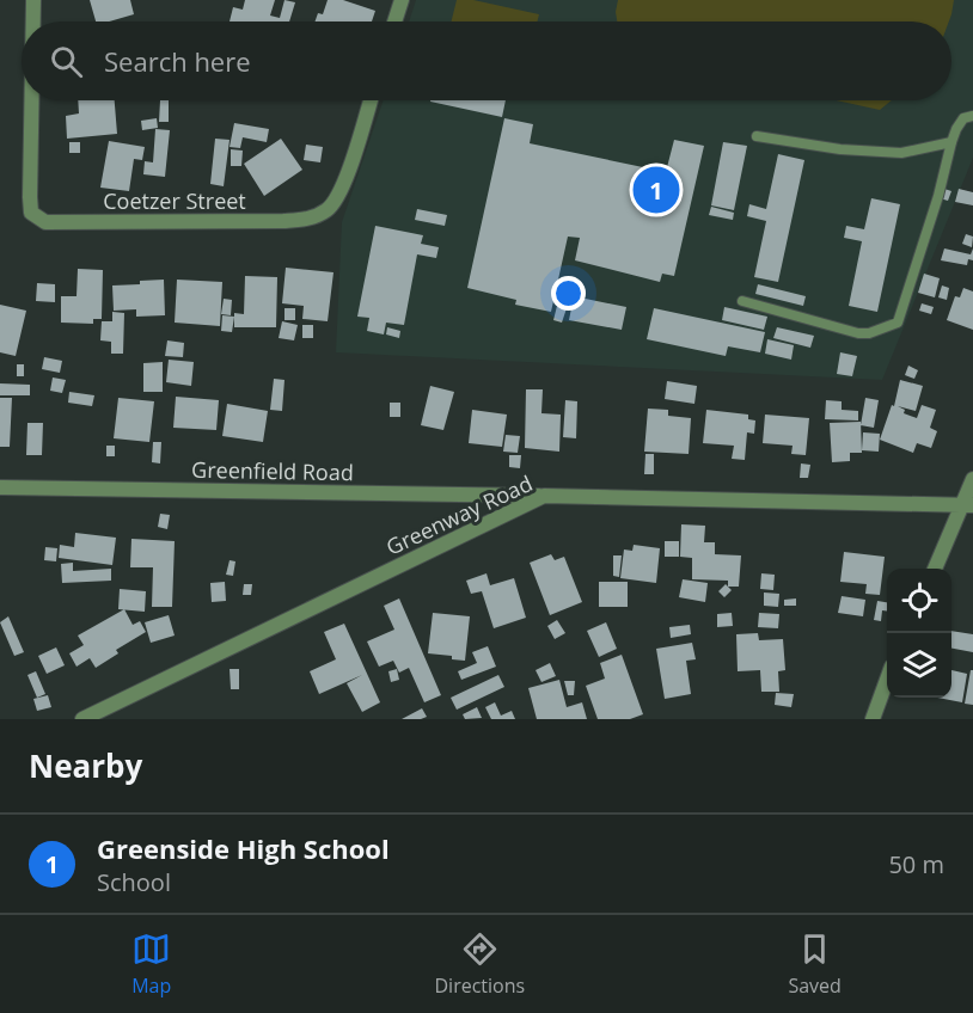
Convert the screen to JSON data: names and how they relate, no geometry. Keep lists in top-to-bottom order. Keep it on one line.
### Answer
{"streets":{"street":["Coetzer Street","Greenfield Road","Greenway Road"]},"crossings":[["Greenfield Road","Greenway Road"]],"page":{"search":"Search here","pins":"1","heading":"Nearby","list":[{"mark":"1","name":"Greenside High School","note":"School","value":"50 m"}],"nav":["Map","Directions","Saved"]}}
